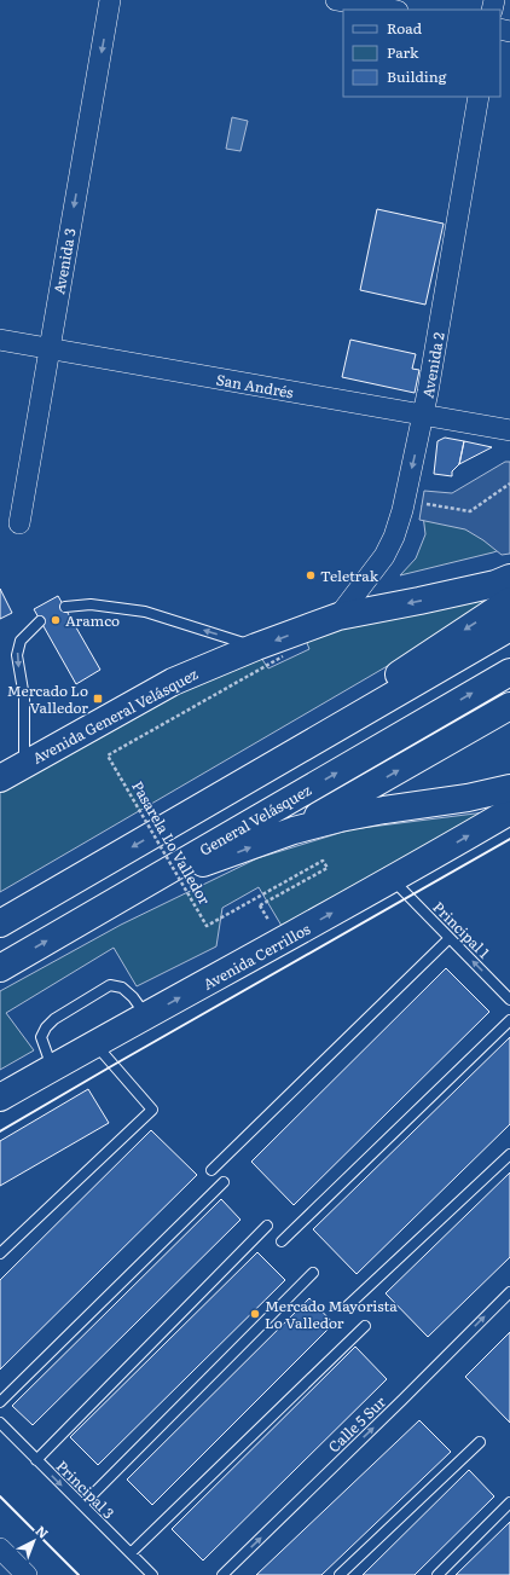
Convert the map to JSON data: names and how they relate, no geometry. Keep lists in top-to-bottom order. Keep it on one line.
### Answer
{"streets":{"main road":["Avenida General Velásquez","General Velásquez","Avenida Cerrillos"],"street":["Avenida 3","Avenida 2","San Andrés"],"lane":["Principal 1","Calle 5 Sur","Principal 3"],"path":["Pasarela Lo Valledor"]},"crossings":[["Avenida 3","San Andrés"],["Avenida 2","San Andrés"],["Avenida 2","Avenida General Velásquez"],["Principal 1","Avenida Cerrillos"]],"one_way":["Avenida 3","Avenida 2","Principal 1"],"places":{"other":["Teletrak","Aramco","Mercado Mayorista Lo Valledor"],"transit":["Mercado Lo Valledor"]},"legend":["Road","Park","Building"],"north":"top right"}
